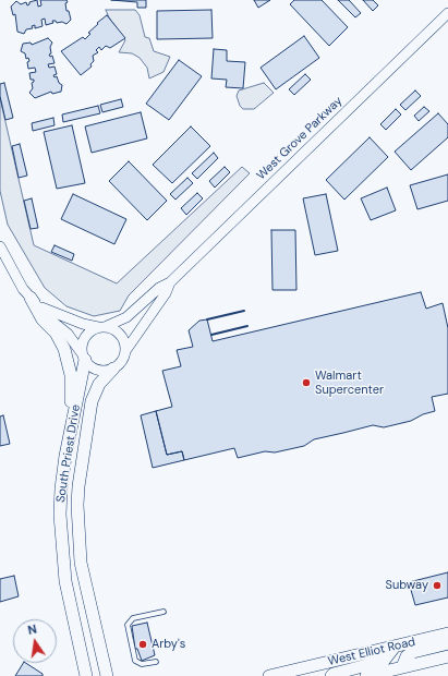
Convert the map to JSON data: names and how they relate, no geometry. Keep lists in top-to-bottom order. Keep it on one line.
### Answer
{"streets":{"main road":["South Priest Drive","West Elliot Road"],"street":["West Grove Parkway"]},"crossings":[["West Grove Parkway","South Priest Drive"]],"places":["Walmart Supercenter","Subway","Arby's"],"north":"top"}
